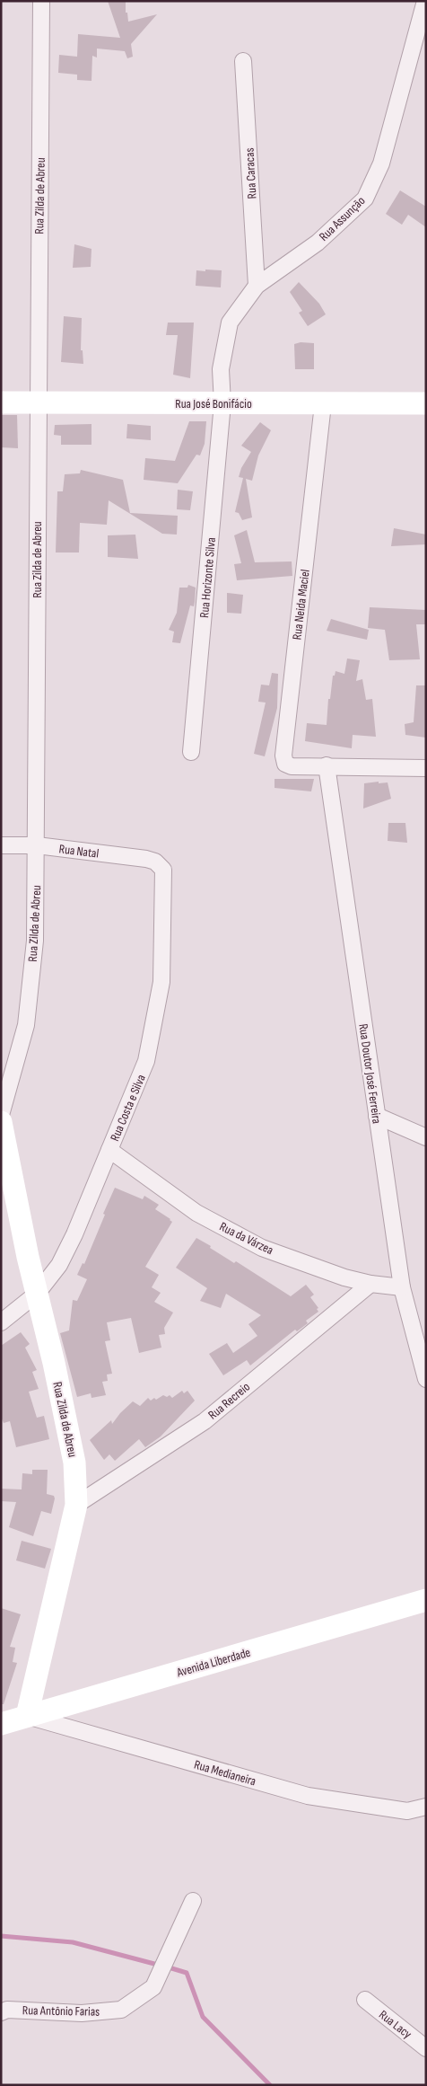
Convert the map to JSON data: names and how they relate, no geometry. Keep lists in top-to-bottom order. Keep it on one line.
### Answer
{"streets":{"street":["Rua Caracas","Rua Zilda de Abreu","Rua Assunção","Rua José Bonifácio","Rua Horizonte Silva","Rua Neida Maciel","Rua Natal","Rua Doutor José Ferreira","Rua Costa e Silva","Rua da Várzea","Rua Recreio","Avenida Liberdade","Rua Medianeira","Rua Antônio Farias","Rua Lacy"]},"crossings":[["Rua Caracas","Rua Assunção"],["Rua Zilda de Abreu","Rua José Bonifácio"],["Rua Zilda de Abreu","Rua Natal"],["Rua Zilda de Abreu","Rua Costa e Silva"],["Rua Zilda de Abreu","Rua Recreio"],["Rua Zilda de Abreu","Avenida Liberdade"],["Rua Zilda de Abreu","Rua Medianeira"],["Rua Assunção","Rua José Bonifácio"],["Rua Assunção","Rua Horizonte Silva"],["Rua José Bonifácio","Rua Horizonte Silva"],["Rua José Bonifácio","Rua Neida Maciel"],["Rua Neida Maciel","Rua Doutor José Ferreira"],["Rua Natal","Rua Costa e Silva"],["Rua Doutor José Ferreira","Rua da Várzea"],["Rua Costa e Silva","Rua da Várzea"],["Rua da Várzea","Rua Recreio"],["Avenida Liberdade","Rua Medianeira"]]}
